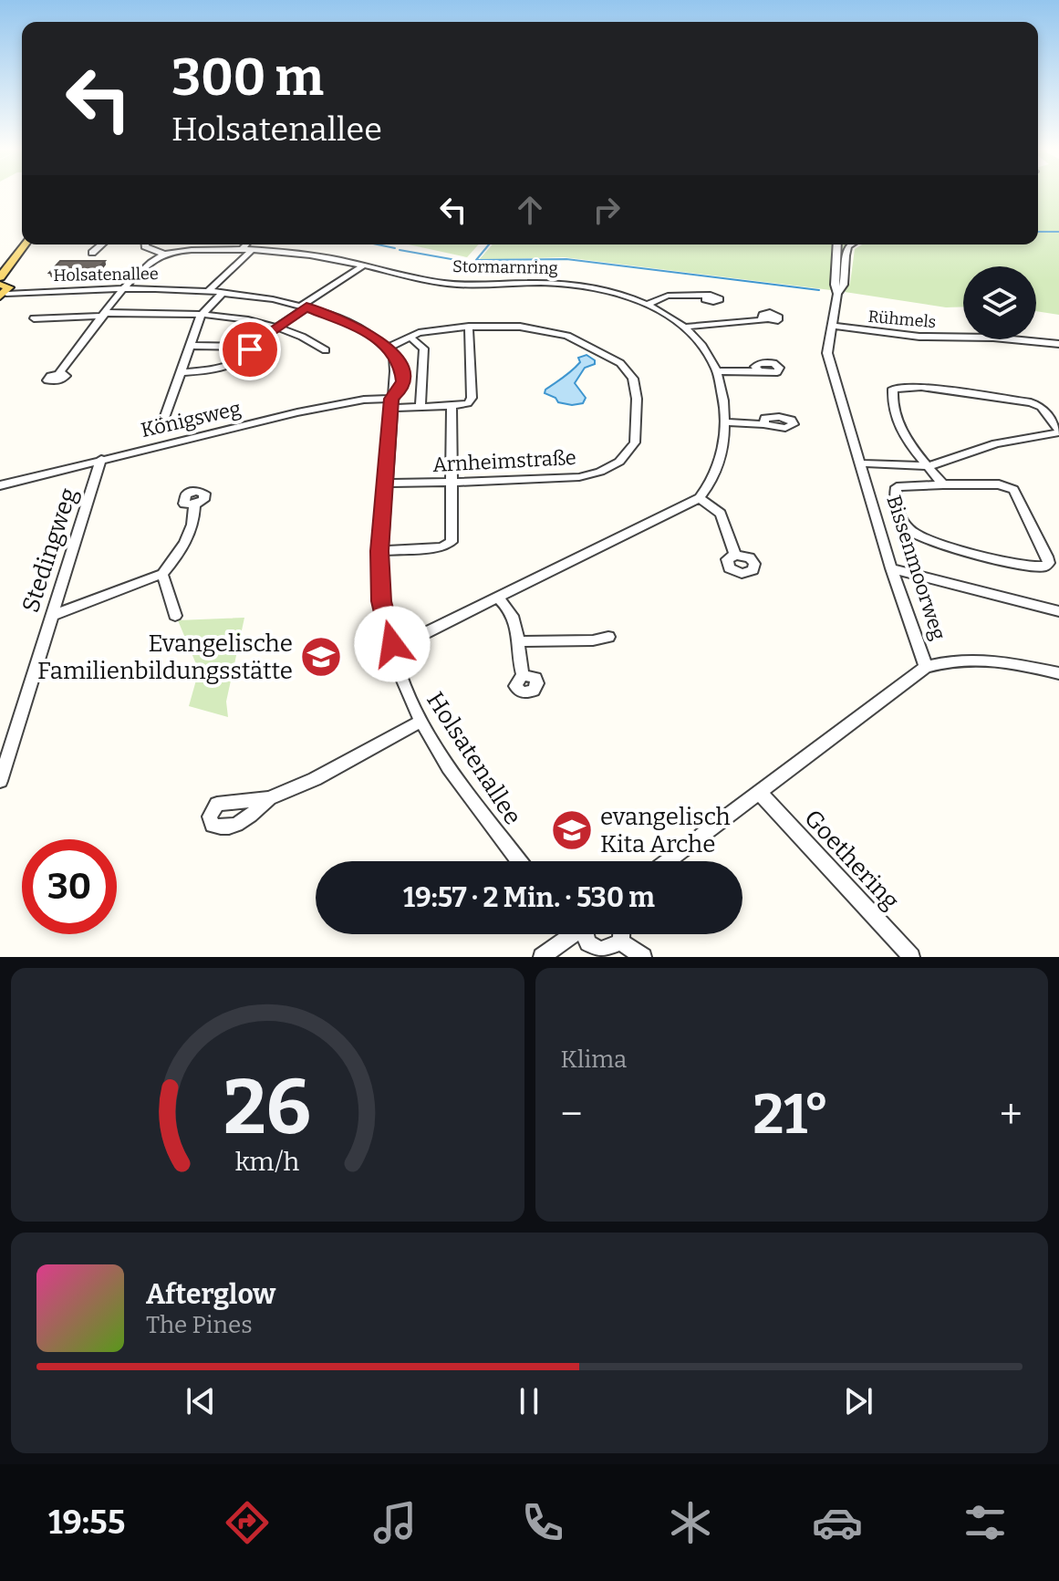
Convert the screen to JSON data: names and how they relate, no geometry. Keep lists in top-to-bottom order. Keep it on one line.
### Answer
{"streets":{"street":["Stormarnring","Holsatenallee","Rühmels","Königsweg","Arnheimstraße","Stedingweg","Bissenmoorweg","Goethering"]},"crossings":[["Stormarnring","Holsatenallee"],["Holsatenallee","Königsweg"],["Holsatenallee","Arnheimstraße"],["Rühmels","Bissenmoorweg"],["Königsweg","Stedingweg"],["Bissenmoorweg","Goethering"]],"places":{"school or university":["Evangelische Familienbildungsstätte","evangelisch Kita Arche"]},"page":{"turn":["300 m","Holsatenallee"],"limit":"30","trip":"19:57 · 2 Min. · 530 m","tile":"Klima","heat":["−","21°","+"],"song":["Afterglow","The Pines"],"tabs":"19:55","gauge":["26","km/h"]}}
